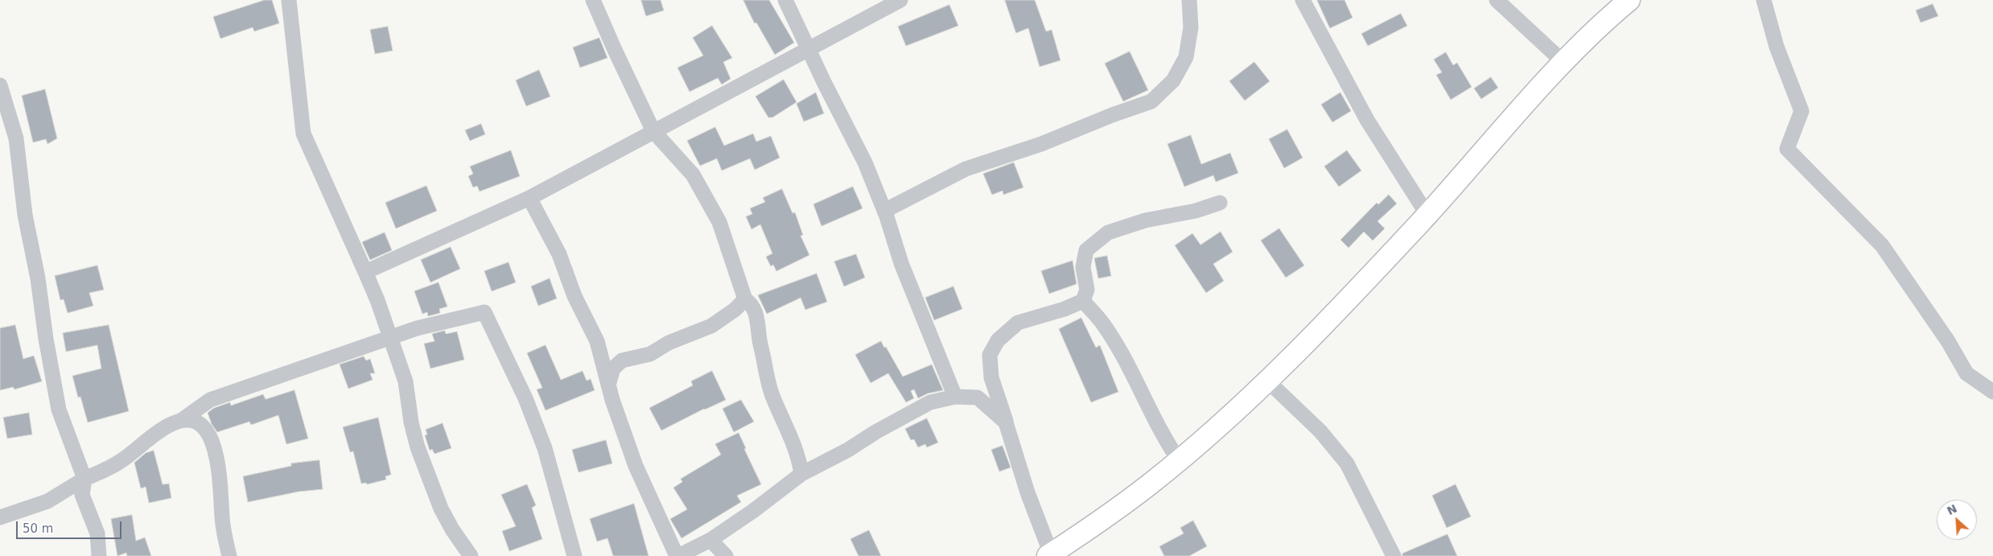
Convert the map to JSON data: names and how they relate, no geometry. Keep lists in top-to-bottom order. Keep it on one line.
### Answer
{"scale_bar":"50 m","north":"top left"}
